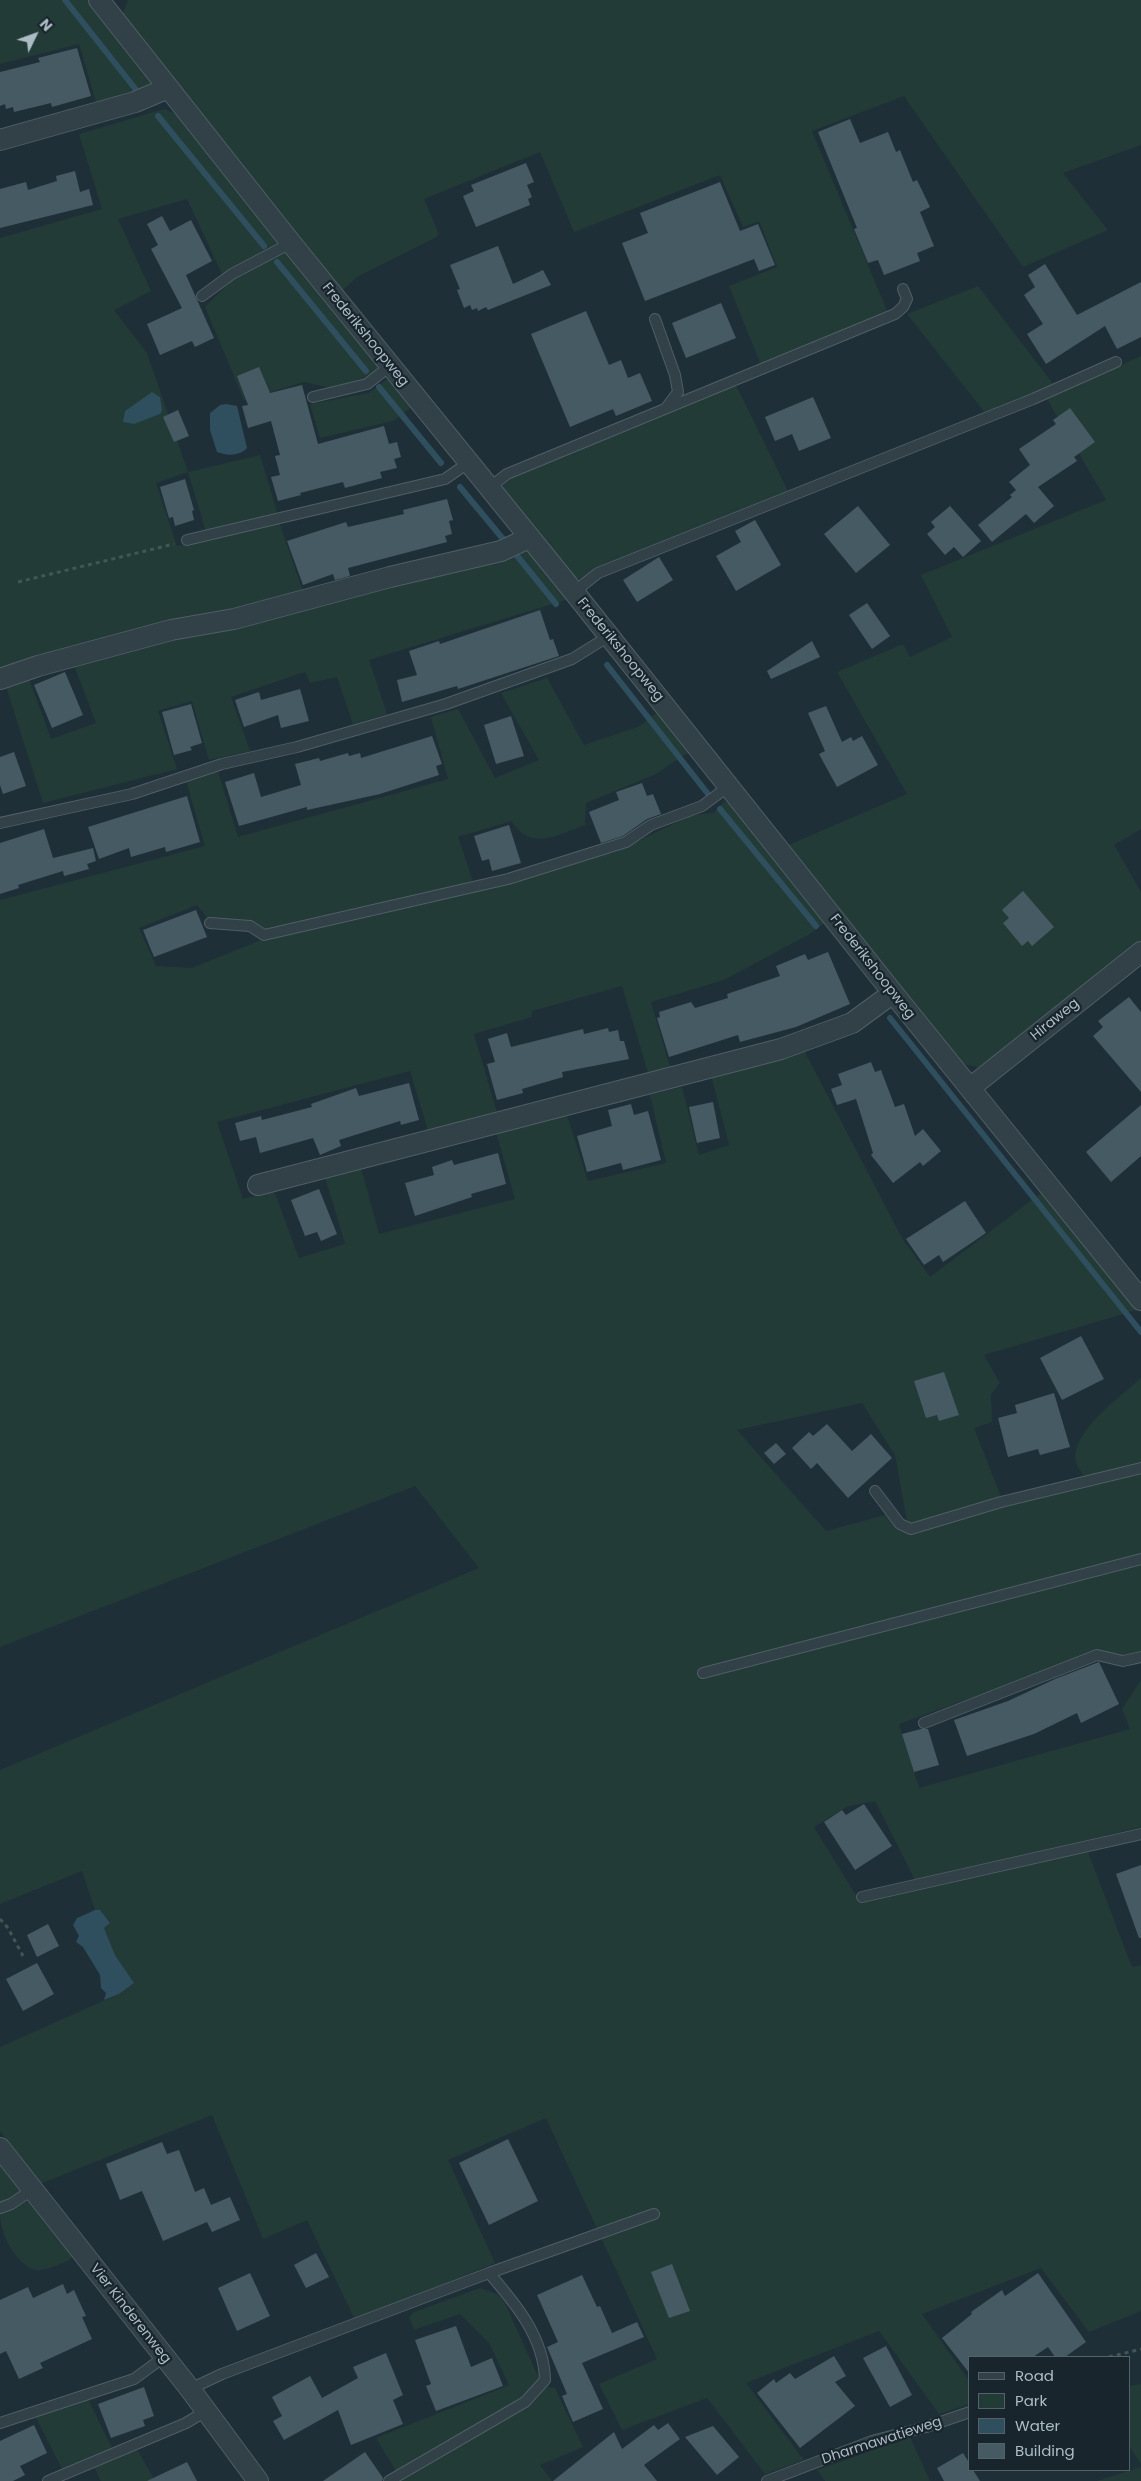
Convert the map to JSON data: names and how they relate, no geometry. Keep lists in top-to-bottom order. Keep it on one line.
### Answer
{"streets":{"street":["Frederikshoopweg","Hiraweg","Vier Kinderenweg"],"lane":["Dharmawatieweg"]},"crossings":[["Frederikshoopweg","Hiraweg"]],"legend":["Road","Park","Water","Building"],"north":"top right"}
